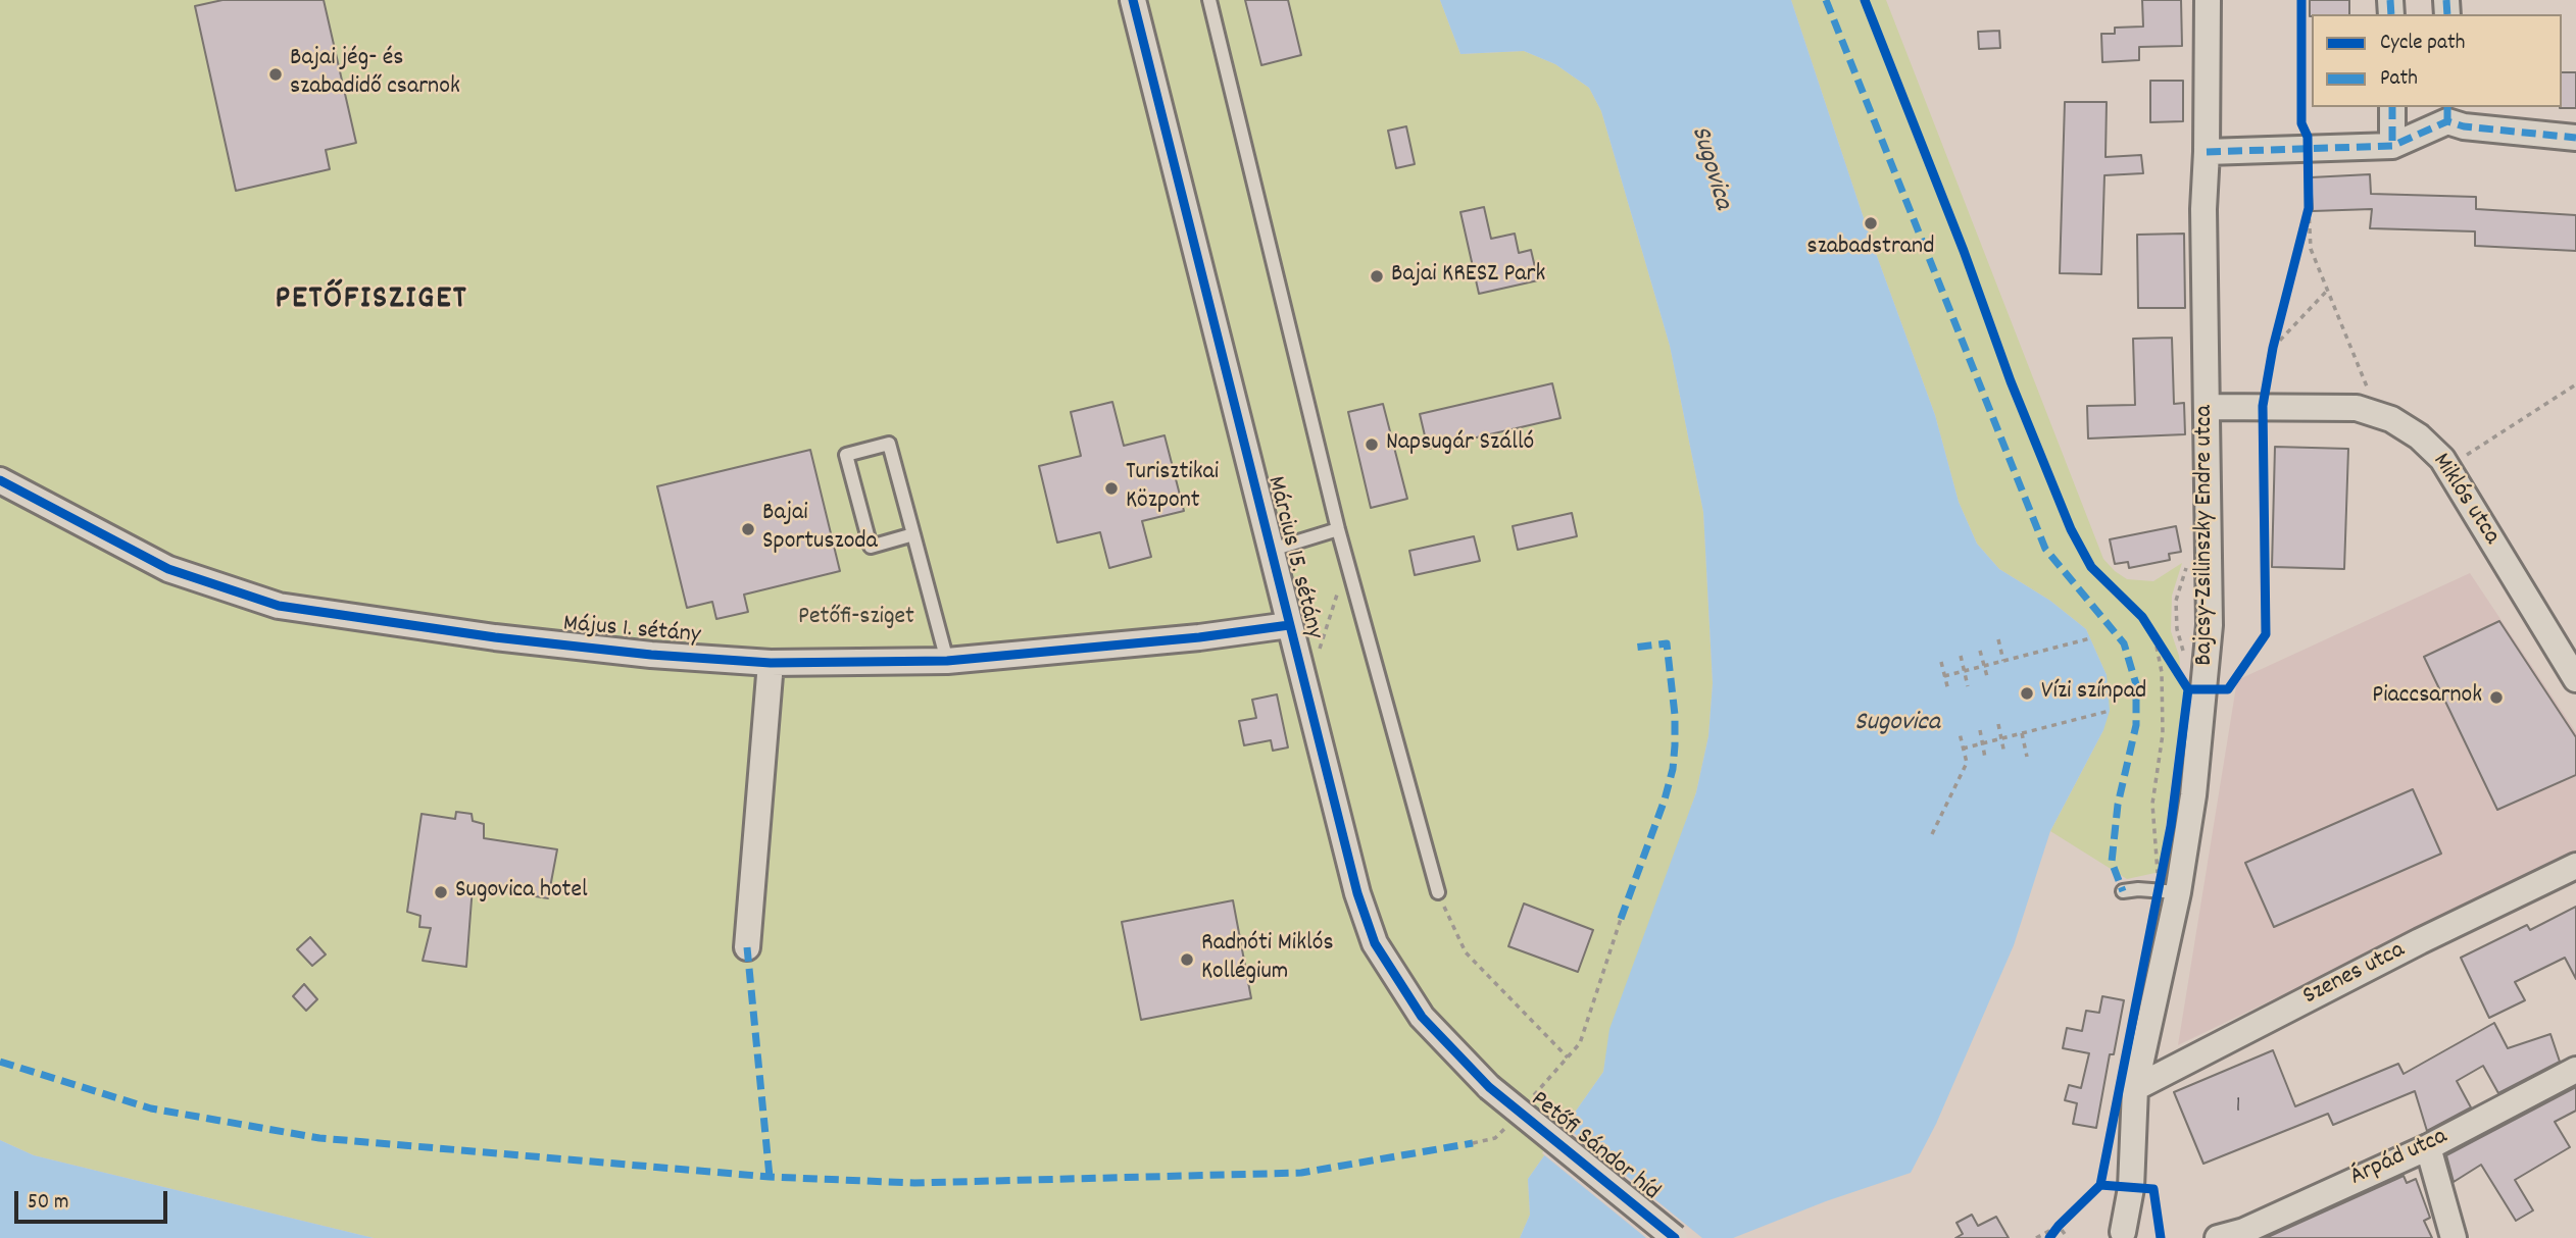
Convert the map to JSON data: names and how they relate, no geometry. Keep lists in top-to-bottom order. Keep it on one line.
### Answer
{"streets":{"street":["Miklós utca","Bajcsy-Zsilinszky Endre utca","Március 15. sétány","Május 1. sétány","Szenes utca","Petőfi Sándor híd","Árpád utca"]},"crossings":[["Miklós utca","Bajcsy-Zsilinszky Endre utca"],["Bajcsy-Zsilinszky Endre utca","Szenes utca"],["Március 15. sétány","Május 1. sétány"],["Március 15. sétány","Petőfi Sándor híd"]],"districts":["PETŐFISZIGET"],"water":["Sugovica"],"parks":["Petőfi-sziget"],"places":["Bajai jég- és szabadidő csarnok","szabadstrand","Bajai KRESZ Park","Napsugár Szálló","Turisztikai Központ","Bajai Sportuszoda","Vízi színpad","Piaccsarnok","Sugovica hotel","Radnóti Miklós Kollégium"],"house_numbers":["1"],"legend":["Cycle path","Path"],"scale_bar":"50 m"}
